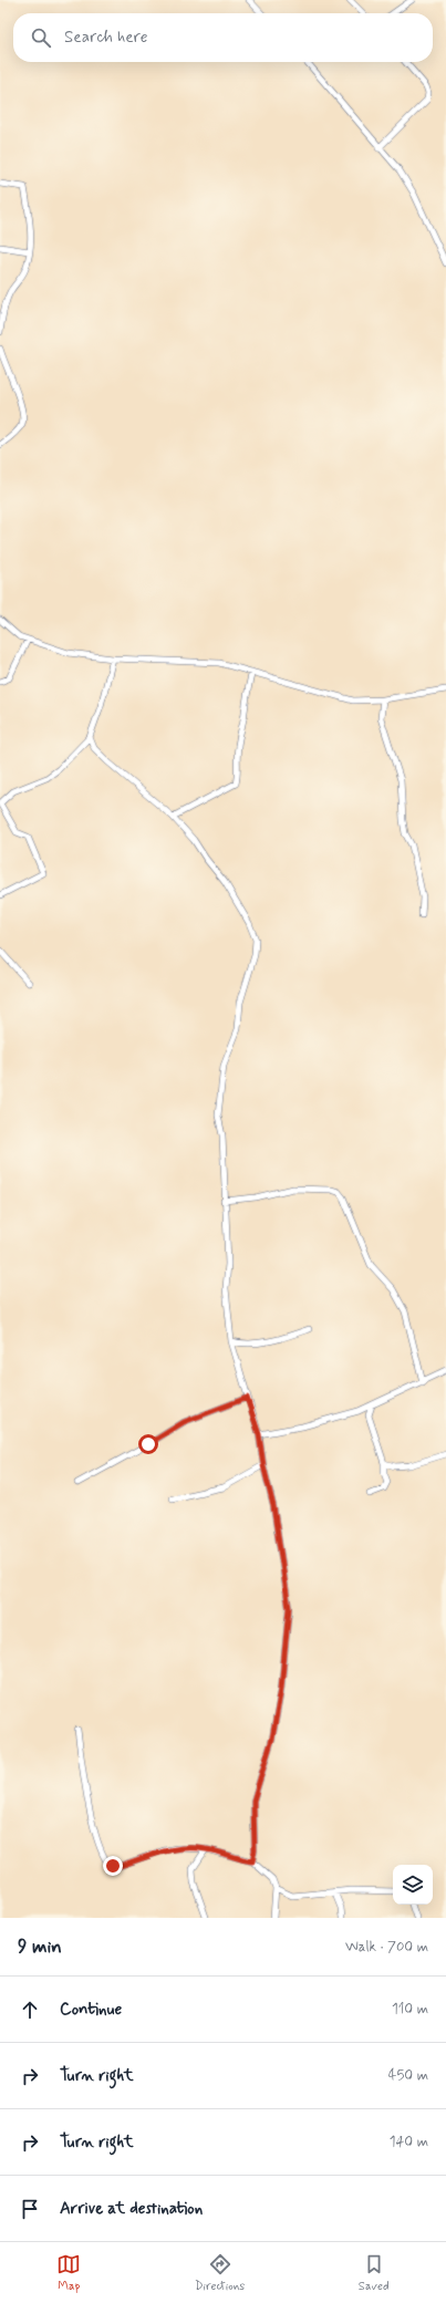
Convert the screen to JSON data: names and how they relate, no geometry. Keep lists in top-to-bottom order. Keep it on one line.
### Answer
{"page":{"search":"Search here","heading":["9 min","Walk · 700 m"],"list":[["Continue","110 m"],["Turn right","450 m"],["Turn right","140 m"],"Arrive at destination"],"nav":["Map","Directions","Saved"]}}
